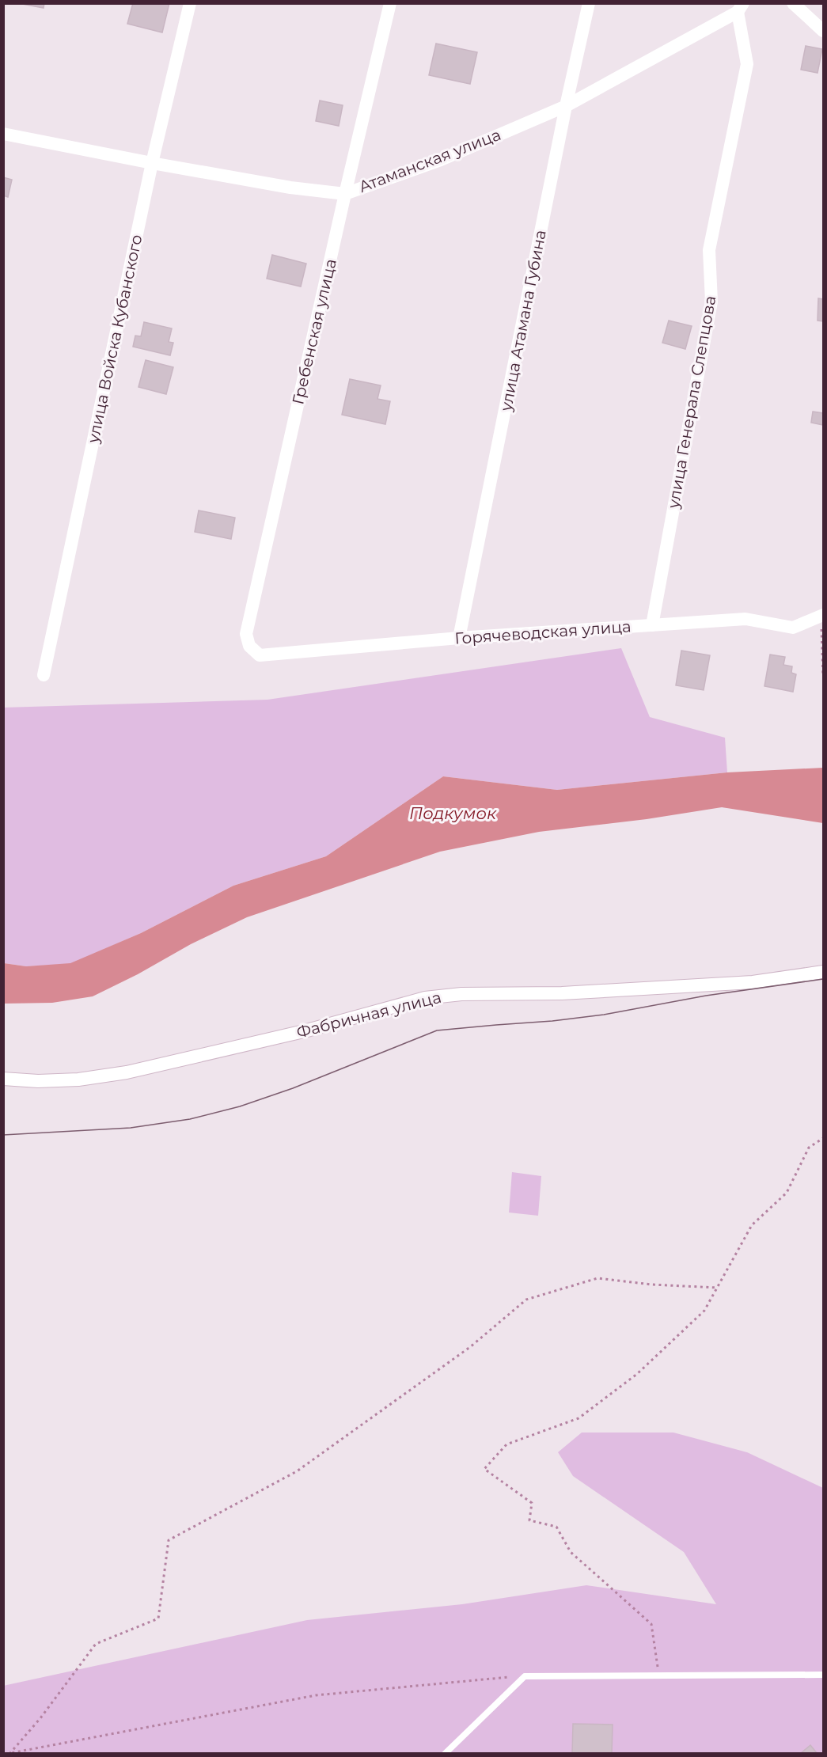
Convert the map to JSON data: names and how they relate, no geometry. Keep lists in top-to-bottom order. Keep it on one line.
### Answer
{"streets":{"street":["Атаманская улица","улица Атамана Губина","Гребенская улица","улица Войска Кубанского","улица Генерала Слепцова","Горячеводская улица","Фабричная улица"]},"crossings":[["Атаманская улица","улица Атамана Губина"],["Атаманская улица","Гребенская улица"],["Атаманская улица","улица Войска Кубанского"],["Атаманская улица","улица Генерала Слепцова"],["улица Атамана Губина","Горячеводская улица"],["Гребенская улица","Горячеводская улица"],["улица Генерала Слепцова","Горячеводская улица"]],"water":["Подкумок"]}
